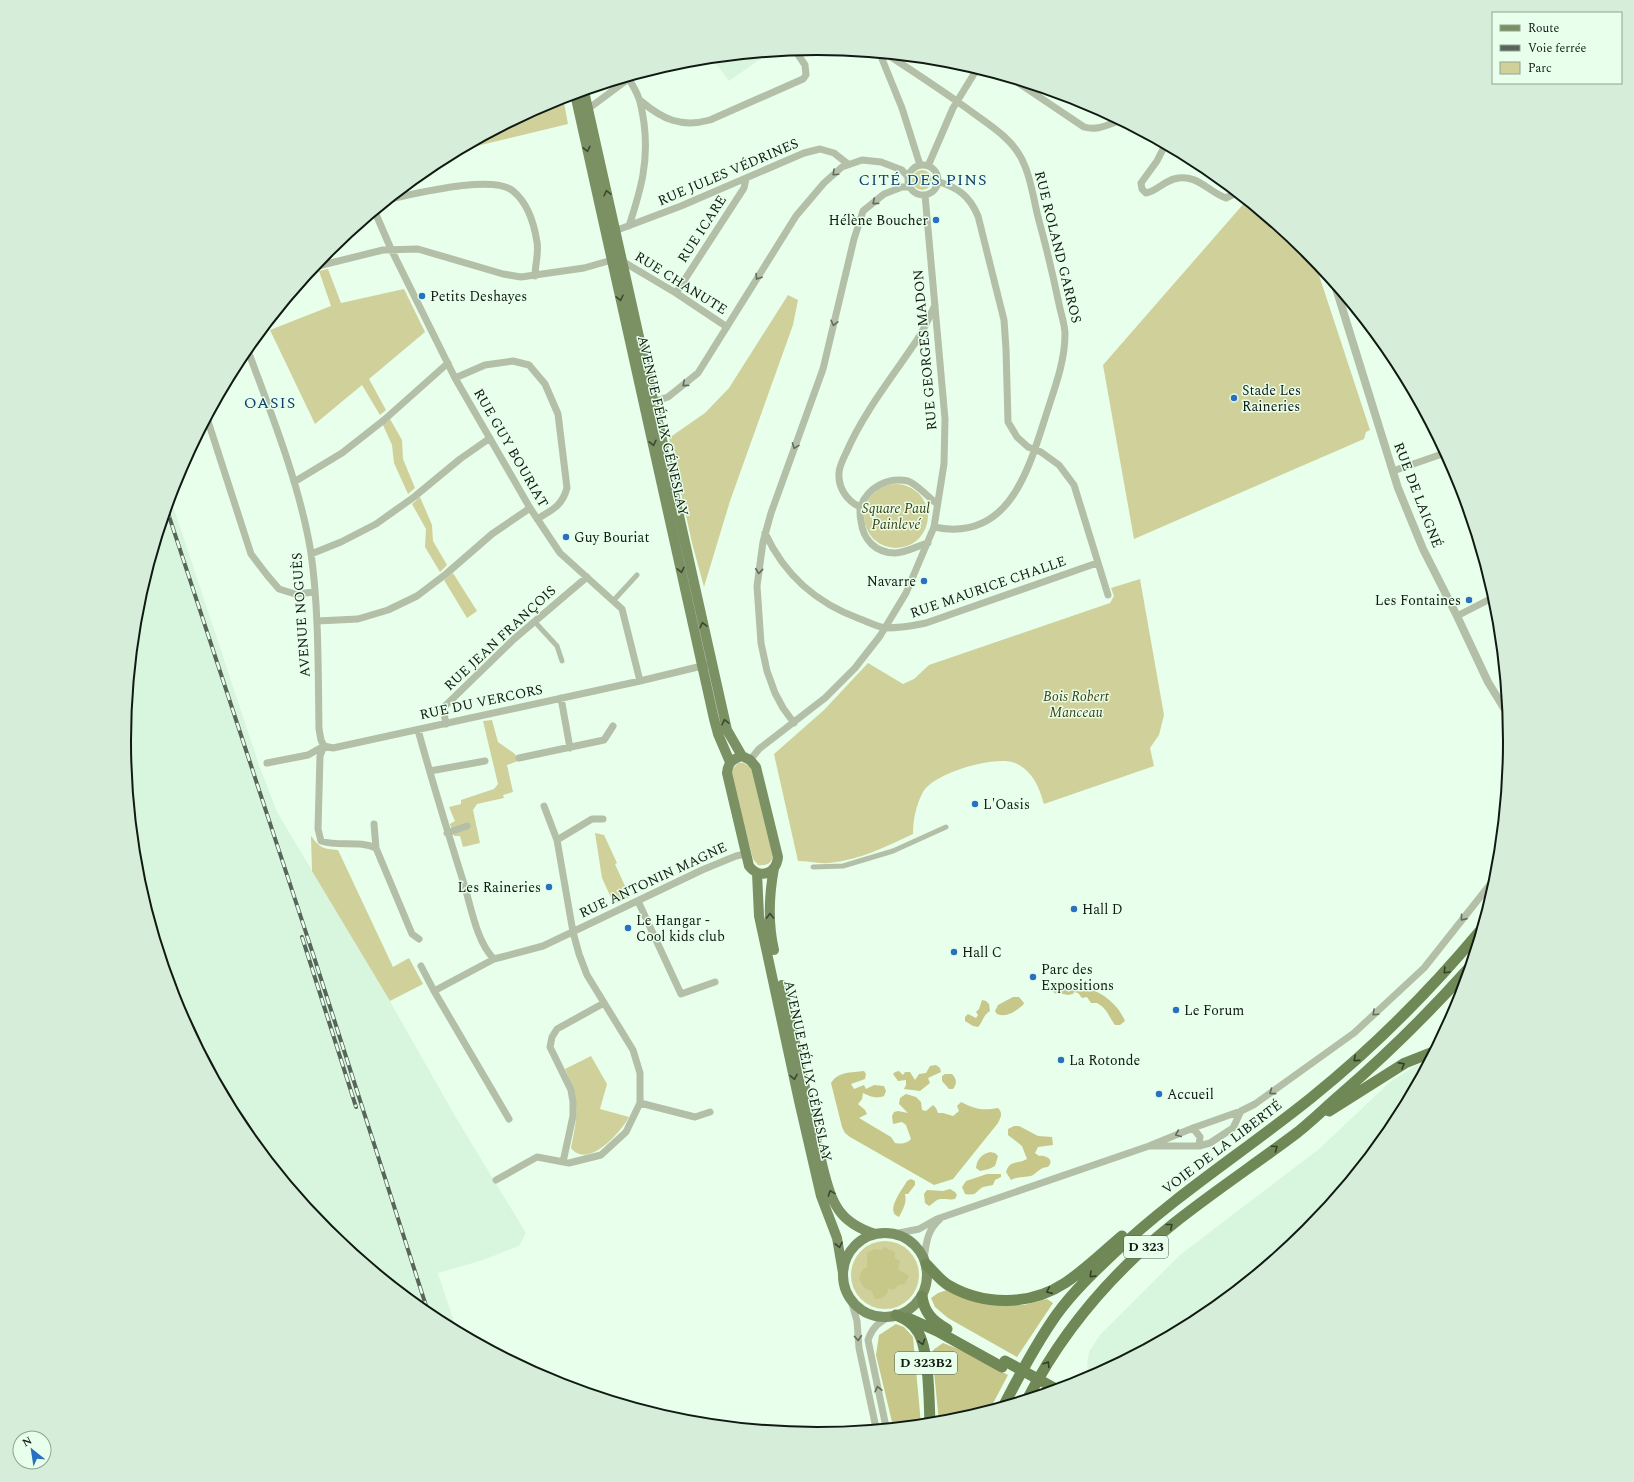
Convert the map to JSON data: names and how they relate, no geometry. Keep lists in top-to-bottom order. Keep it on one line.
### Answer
{"streets":{"highway":["VOIE DE LA LIBERTÉ","D 323","D 323B2"],"main road":["AVENUE FÉLIX GÉNESLAY"],"street":["RUE JULES VÉDRINES","RUE ICARE","RUE ROLAND GARROS","RUE CHANUTE","RUE GEORGES MADON","RUE GUY BOURIAT","RUE DE LAIGNÉ","RUE MAURICE CHALLE","AVENUE NOGUÈS","RUE JEAN FRANÇOIS","RUE DU VERCORS","RUE ANTONIN MAGNE"]},"crossings":[["RUE JULES VÉDRINES","RUE ICARE"],["RUE JULES VÉDRINES","AVENUE FÉLIX GÉNESLAY"],["RUE ICARE","RUE CHANUTE"],["RUE ROLAND GARROS","RUE GEORGES MADON"],["RUE CHANUTE","AVENUE FÉLIX GÉNESLAY"],["AVENUE FÉLIX GÉNESLAY","RUE DU VERCORS"],["AVENUE FÉLIX GÉNESLAY","D 323B2"],["RUE GUY BOURIAT","RUE JEAN FRANÇOIS"],["RUE GUY BOURIAT","RUE DU VERCORS"],["AVENUE NOGUÈS","RUE DU VERCORS"],["RUE JEAN FRANÇOIS","RUE DU VERCORS"]],"districts":["CITÉ DES PINS","OASIS"],"parks":["Square Paul Painlevé","Bois Robert Manceau"],"places":["Hélène Boucher","Petits Deshayes","Stade Les Raineries","Guy Bouriat","Navarre","Les Fontaines","L'Oasis","Les Raineries","Hall D","Le Hangar - Cool kids club","Hall C","Parc des Expositions","Le Forum","La Rotonde","Accueil"],"legend":["Route","Voie ferrée","Parc"],"north":"top left"}
